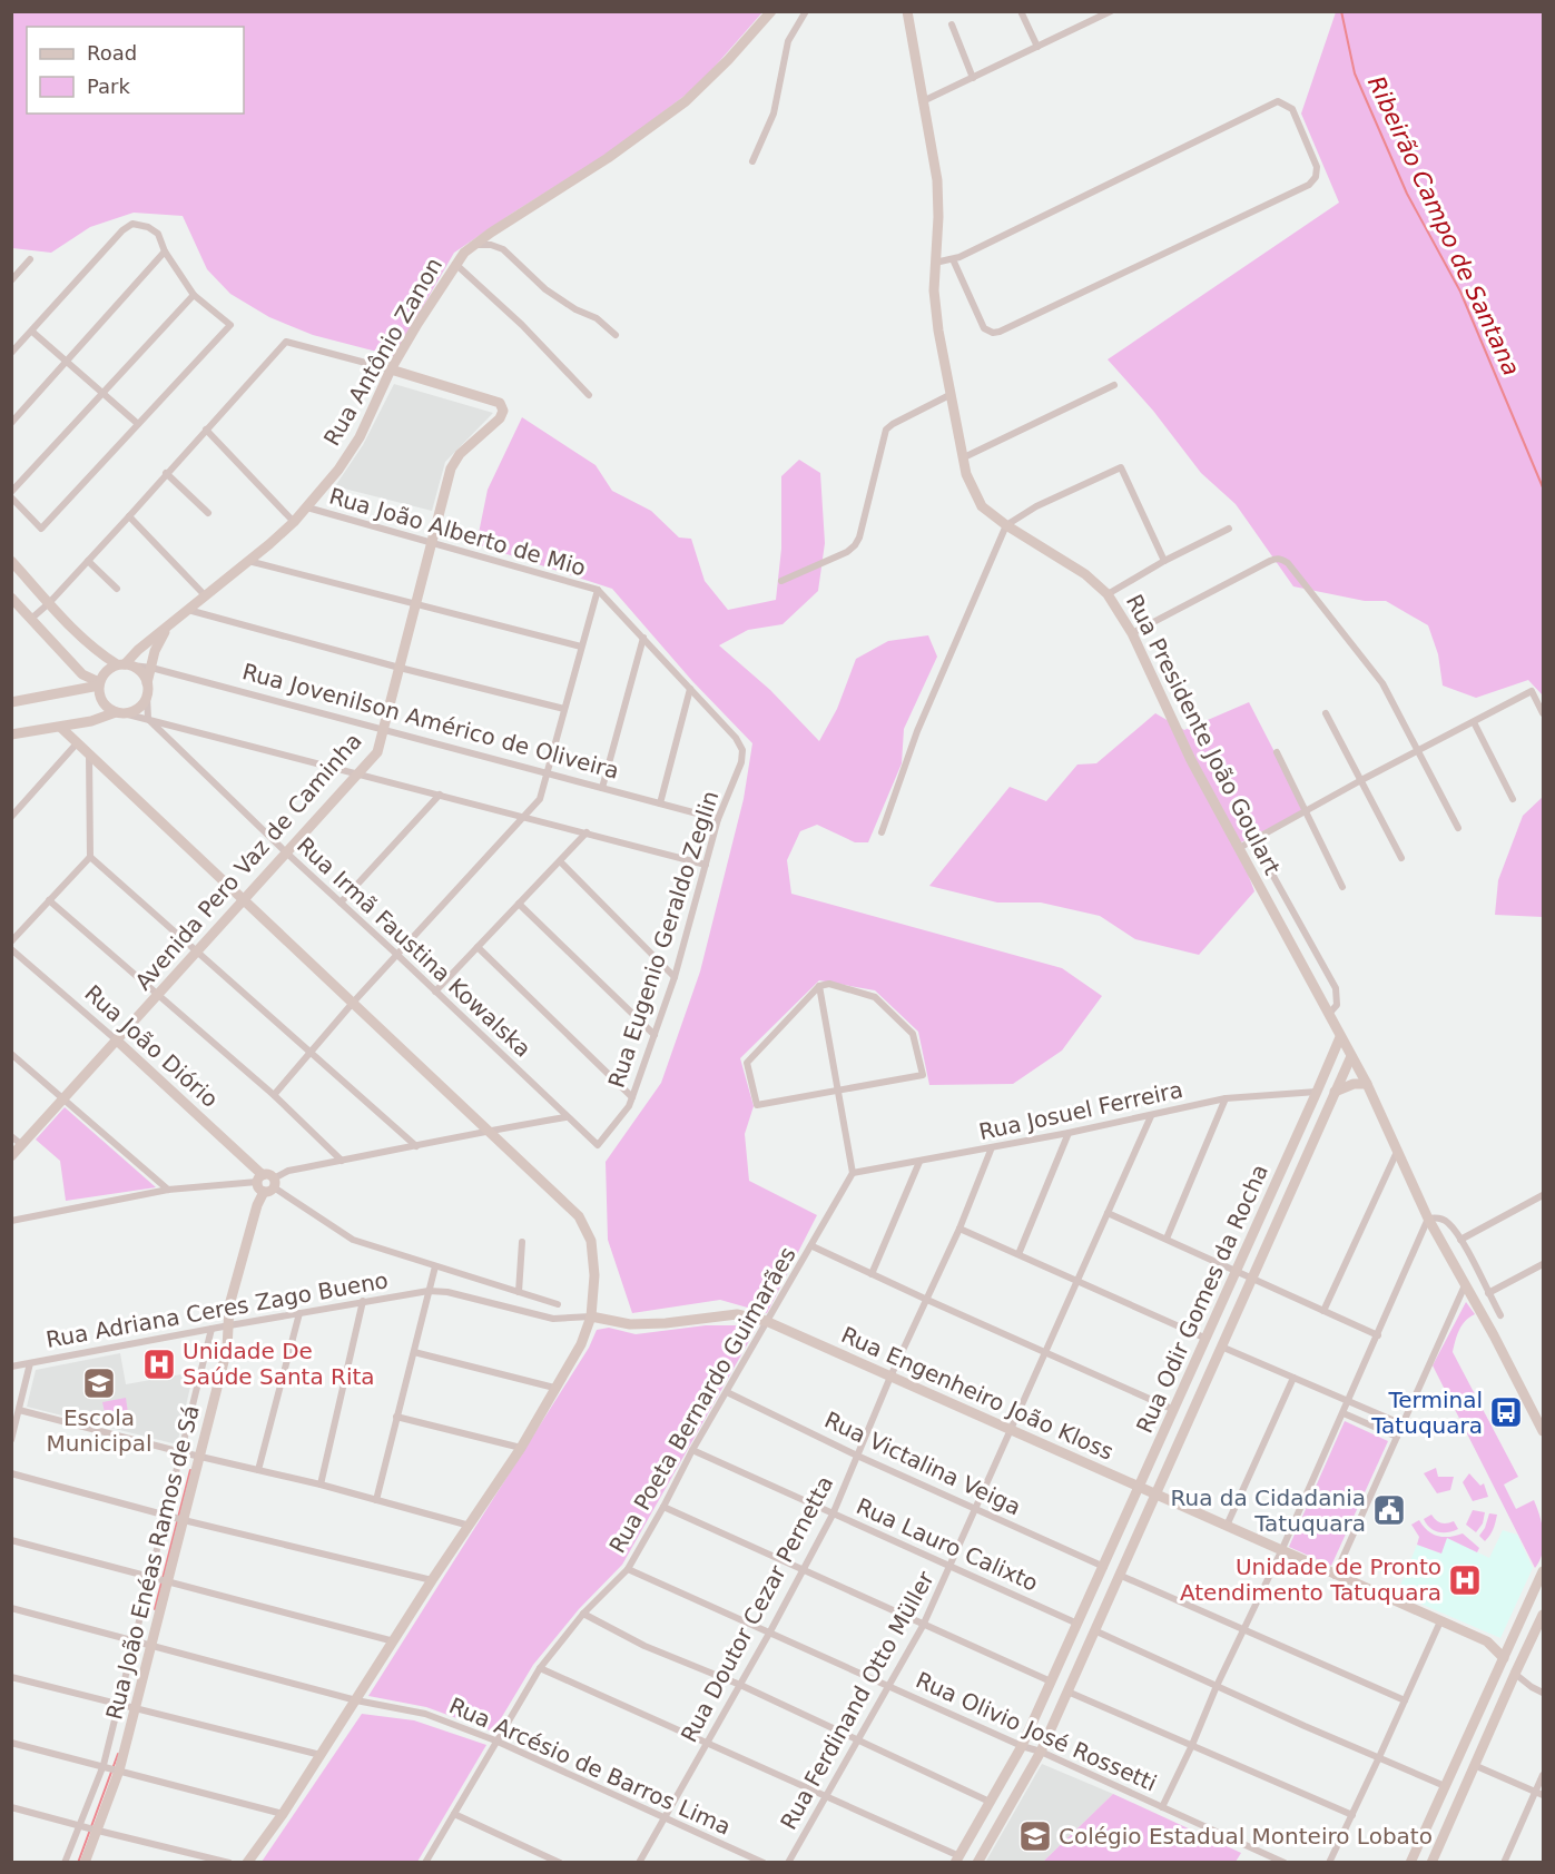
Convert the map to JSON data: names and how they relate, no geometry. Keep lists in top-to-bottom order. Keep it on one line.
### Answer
{"streets":{"street":["Rua Antônio Zanon","Rua João Alberto de Mio","Rua Jovenilson Américo de Oliveira","Rua Presidente João Goulart","Avenida Pero Vaz de Caminha","Rua Eugenio Geraldo Zeglin","Rua Irmã Faustina Kowalska","Rua João Diório","Rua Josuel Ferreira","Rua Odir Gomes da Rocha","Rua Adriana Ceres Zago Bueno","Rua Engenheiro João Kloss","Rua Poeta Bernardo Guimarães","Rua Victalina Veiga","Rua Lauro Calixto","Rua João Enéas Ramos de Sá","Rua Doutor Cezar Pernetta","Rua Ferdinand Otto Müller","Rua Olivio José Rossetti","Rua Arcésio de Barros Lima"]},"crossings":[["Rua Antônio Zanon","Rua João Alberto de Mio"],["Rua Antônio Zanon","Rua Jovenilson Américo de Oliveira"],["Rua Antônio Zanon","Avenida Pero Vaz de Caminha"],["Rua João Alberto de Mio","Avenida Pero Vaz de Caminha"],["Rua João Alberto de Mio","Rua Eugenio Geraldo Zeglin"],["Rua Jovenilson Américo de Oliveira","Avenida Pero Vaz de Caminha"],["Rua Jovenilson Américo de Oliveira","Rua Eugenio Geraldo Zeglin"],["Rua Presidente João Goulart","Rua Odir Gomes da Rocha"],["Avenida Pero Vaz de Caminha","Rua Irmã Faustina Kowalska"],["Avenida Pero Vaz de Caminha","Rua João Diório"],["Rua Eugenio Geraldo Zeglin","Rua Irmã Faustina Kowalska"],["Rua João Diório","Rua João Enéas Ramos de Sá"],["Rua Josuel Ferreira","Rua Odir Gomes da Rocha"],["Rua Josuel Ferreira","Rua Poeta Bernardo Guimarães"],["Rua Josuel Ferreira","Rua Doutor Cezar Pernetta"],["Rua Josuel Ferreira","Rua Ferdinand Otto Müller"],["Rua Odir Gomes da Rocha","Rua Engenheiro João Kloss"],["Rua Odir Gomes da Rocha","Rua Victalina Veiga"],["Rua Odir Gomes da Rocha","Rua Lauro Calixto"],["Rua Odir Gomes da Rocha","Rua Olivio José Rossetti"],["Rua Adriana Ceres Zago Bueno","Rua Engenheiro João Kloss"],["Rua Adriana Ceres Zago Bueno","Rua João Enéas Ramos de Sá"],["Rua Engenheiro João Kloss","Rua Poeta Bernardo Guimarães"],["Rua Engenheiro João Kloss","Rua Doutor Cezar Pernetta"],["Rua Engenheiro João Kloss","Rua Ferdinand Otto Müller"],["Rua Poeta Bernardo Guimarães","Rua Victalina Veiga"],["Rua Poeta Bernardo Guimarães","Rua Lauro Calixto"],["Rua Poeta Bernardo Guimarães","Rua Olivio José Rossetti"],["Rua Poeta Bernardo Guimarães","Rua Arcésio de Barros Lima"],["Rua Victalina Veiga","Rua Doutor Cezar Pernetta"],["Rua Victalina Veiga","Rua Ferdinand Otto Müller"],["Rua Lauro Calixto","Rua Doutor Cezar Pernetta"],["Rua Lauro Calixto","Rua Ferdinand Otto Müller"],["Rua João Enéas Ramos de Sá","Rua Arcésio de Barros Lima"],["Rua Doutor Cezar Pernetta","Rua Olivio José Rossetti"],["Rua Doutor Cezar Pernetta","Rua Arcésio de Barros Lima"],["Rua Ferdinand Otto Müller","Rua Olivio José Rossetti"]],"water":["Ribeirão Campo de Santana"],"places":{"hospital":["Unidade De Saúde Santa Rita","Unidade de Pronto Atendimento Tatuquara"],"school or university":["Escola Municipal","Colégio Estadual Monteiro Lobato"],"bus stop":["Terminal Tatuquara"],"public building":["Rua da Cidadania Tatuquara"]},"legend":["Road","Park"]}
